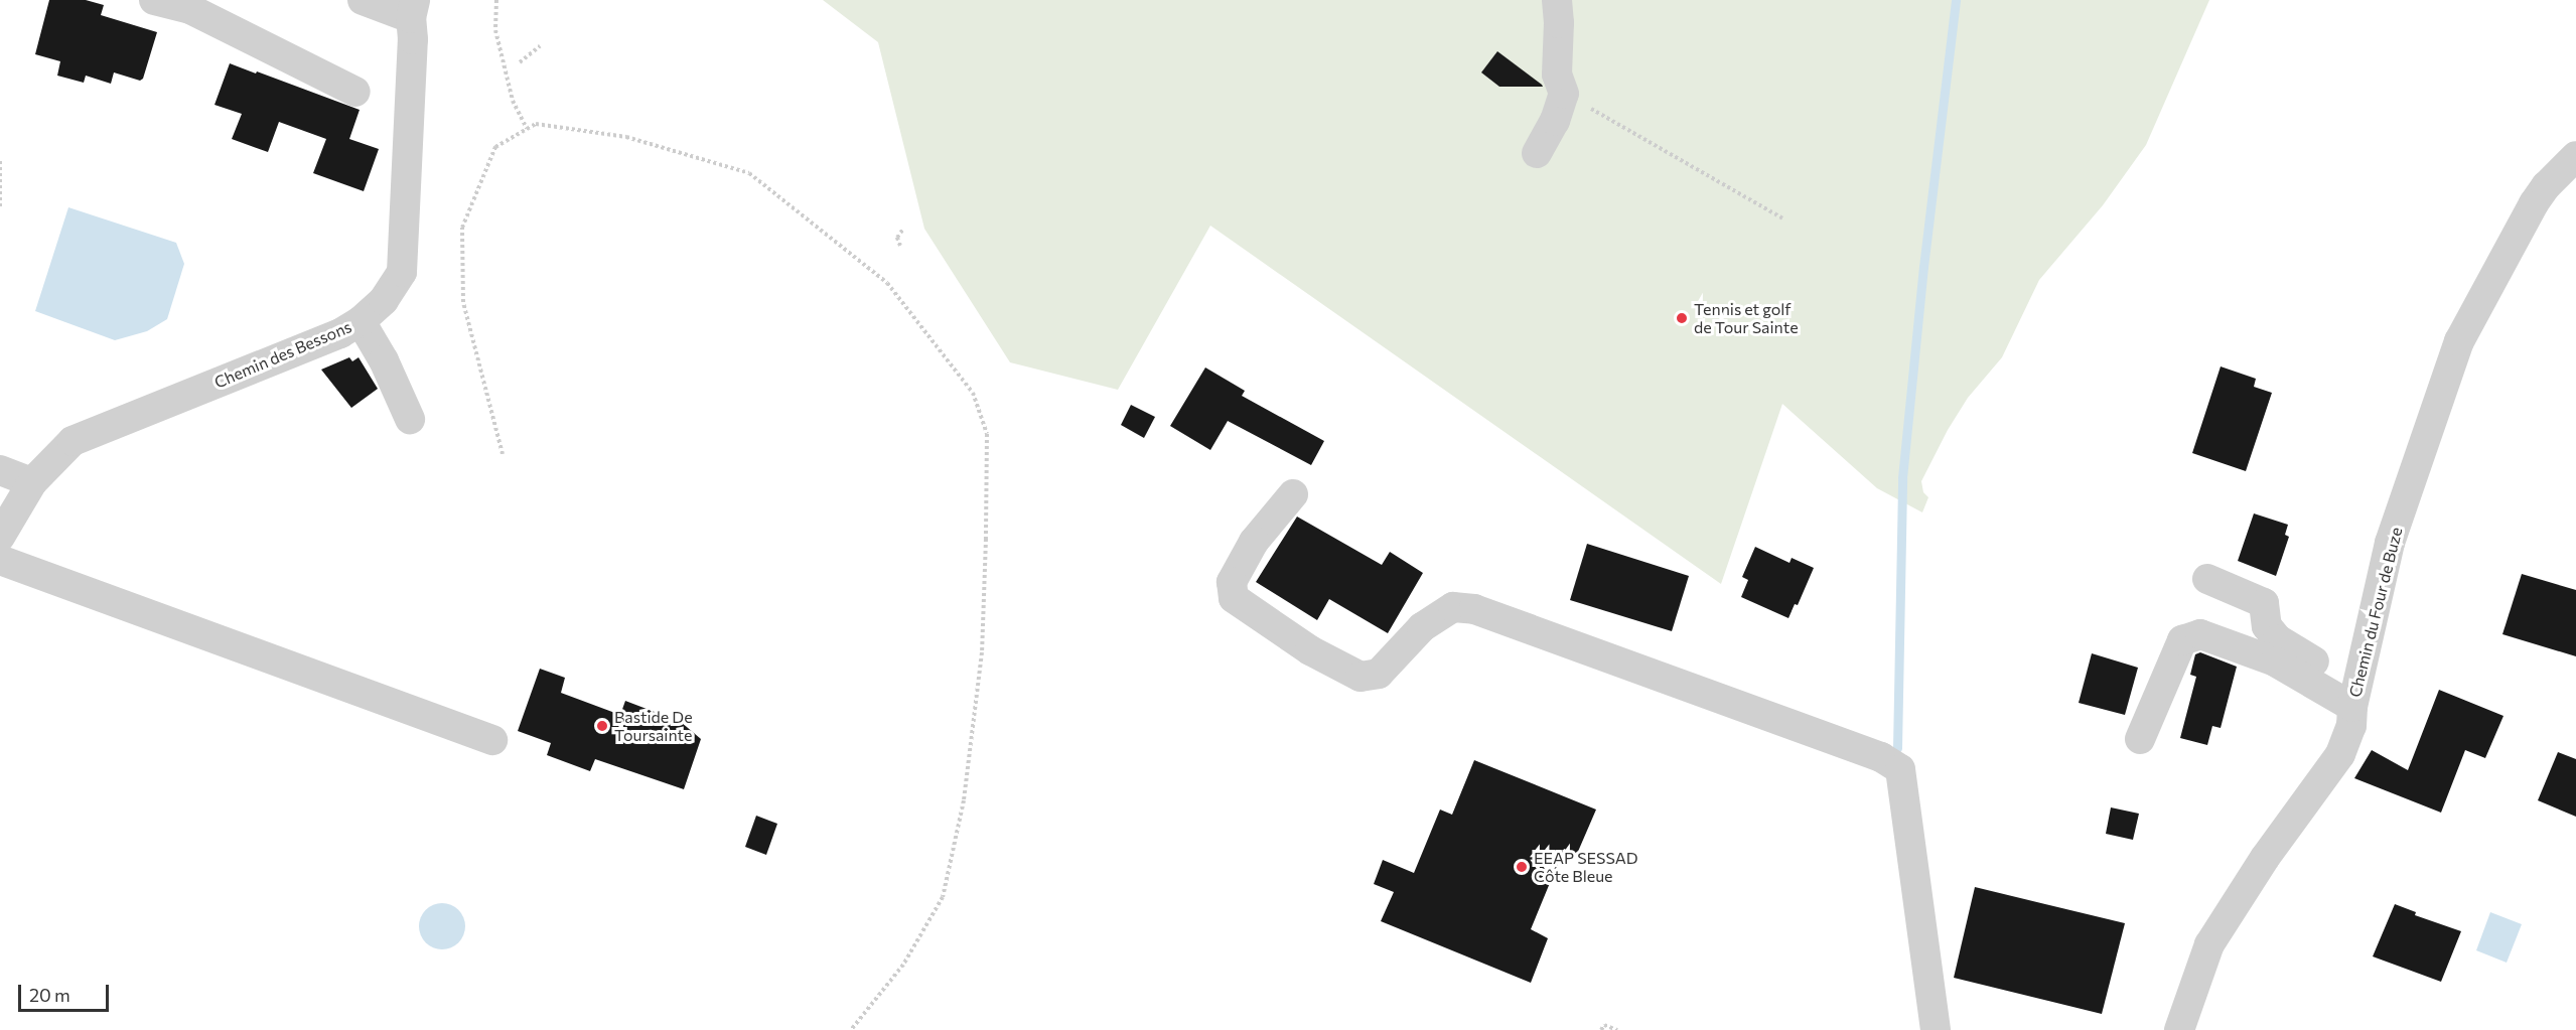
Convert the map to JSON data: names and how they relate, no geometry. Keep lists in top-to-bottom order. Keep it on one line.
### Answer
{"streets":{"street":["Chemin des Bessons","Chemin du Four de Buze"]},"places":["Tennis et golf de Tour Sainte","Bastide De Toursainte","EEAP SESSAD Côte Bleue"],"scale_bar":"20 m"}
